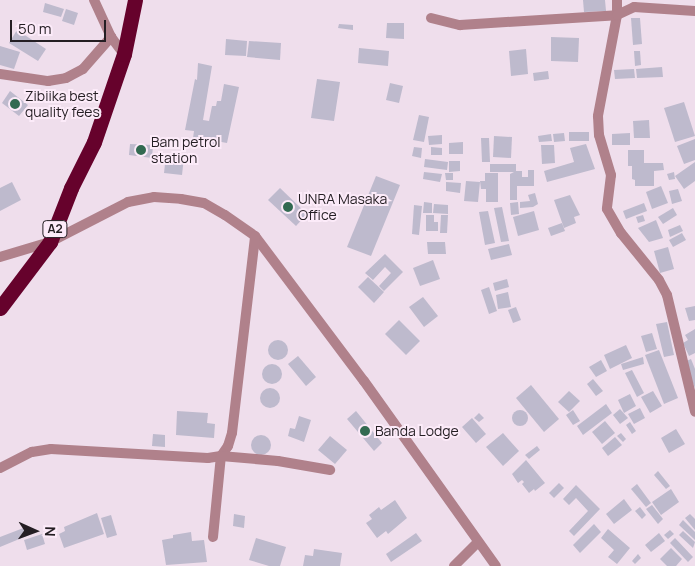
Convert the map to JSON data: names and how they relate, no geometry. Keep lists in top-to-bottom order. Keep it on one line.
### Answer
{"streets":{"highway":["A2"]},"places":["Zibiika best quality fees","Bam petrol station","UNRA Masaka Office","Banda Lodge"],"scale_bar":"50 m","north":"right"}
